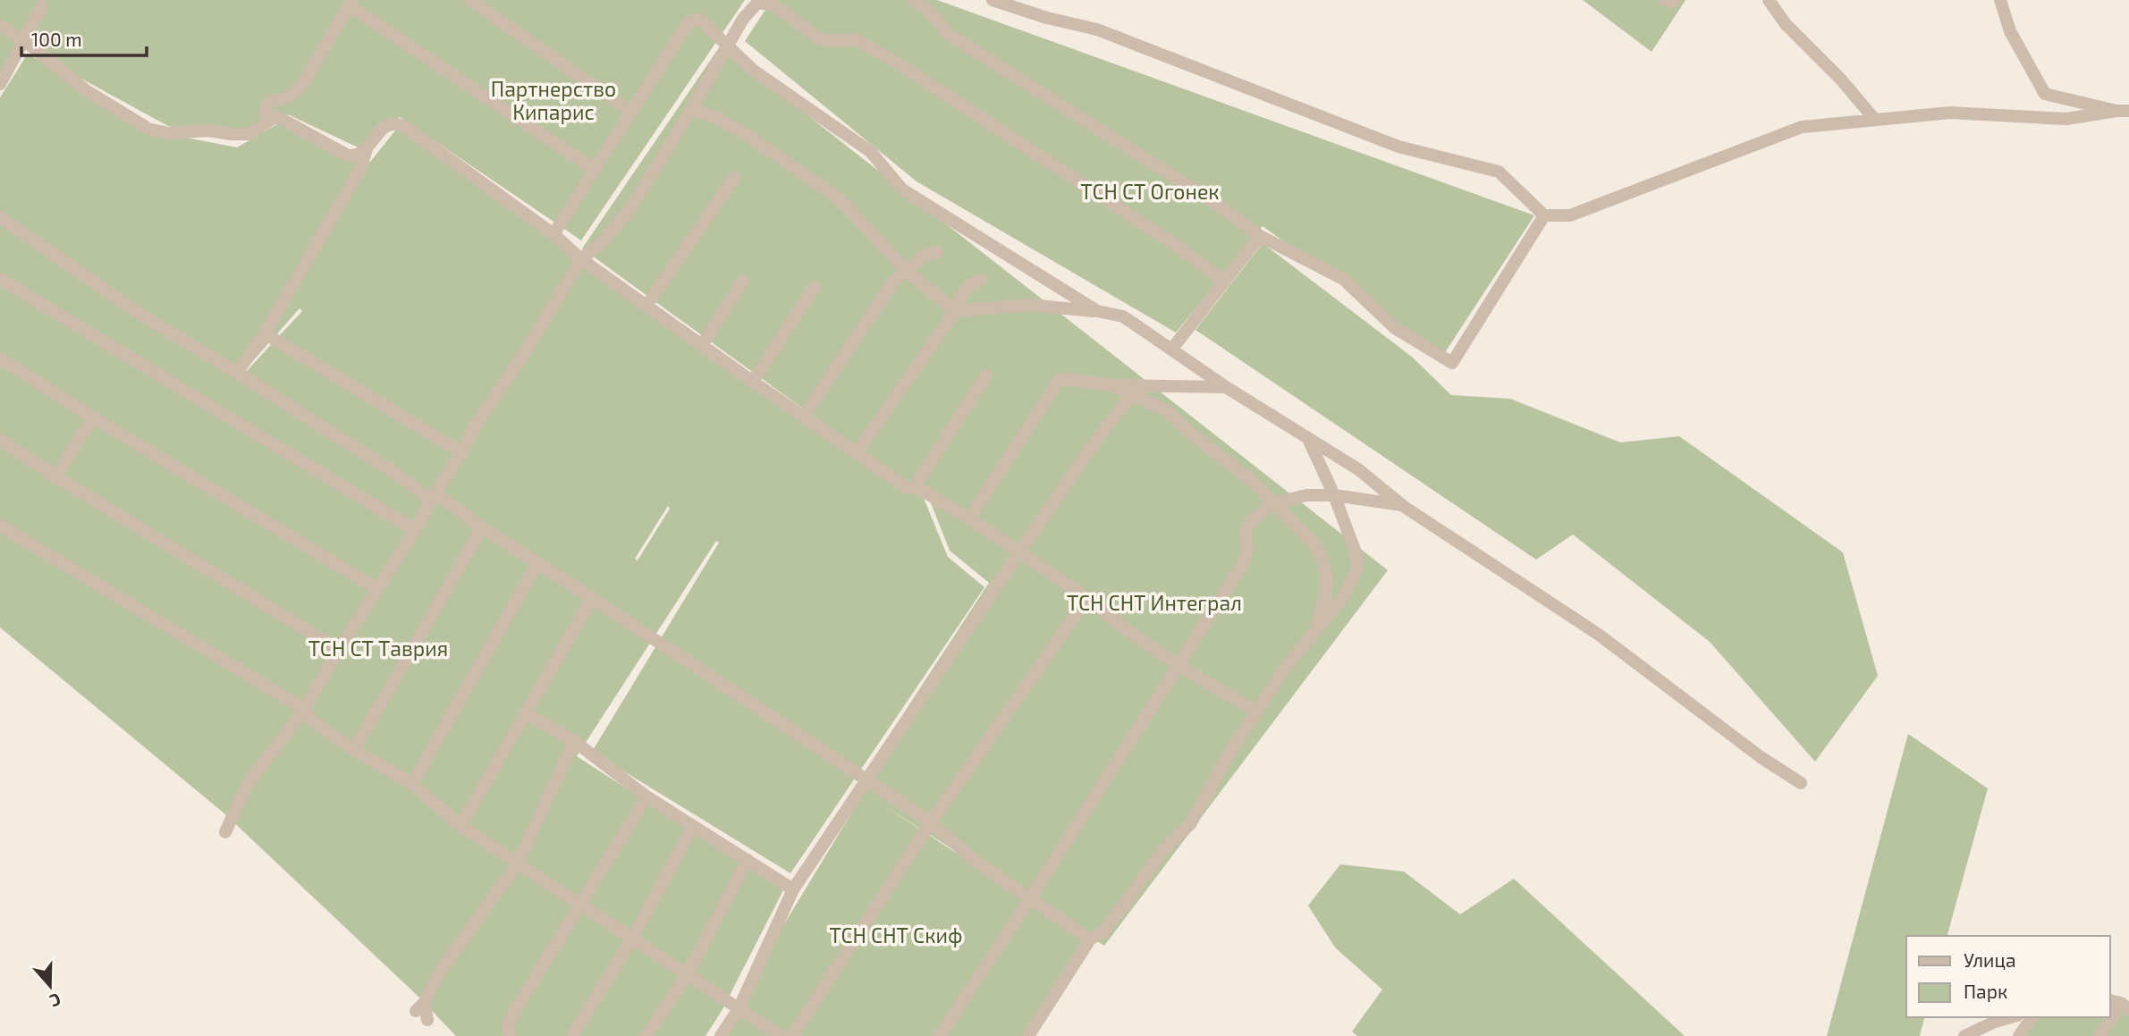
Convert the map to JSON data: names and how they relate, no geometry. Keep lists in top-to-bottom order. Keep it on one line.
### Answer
{"parks":["Партнерство Кипарис","ТСН СТ Огонек","ТСН СНТ Интеграл","ТСН СТ Таврия","ТСН СНТ Скиф"],"legend":["Улица","Парк"],"scale_bar":"100 m","north":"bottom"}
